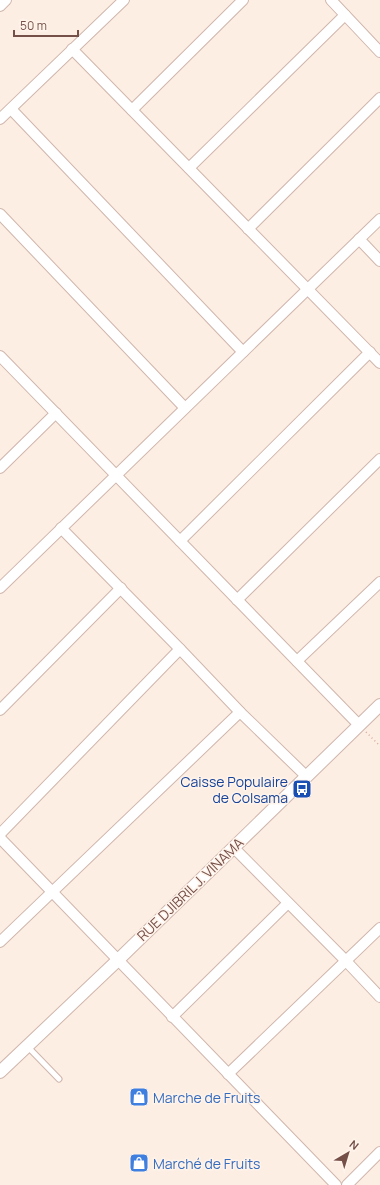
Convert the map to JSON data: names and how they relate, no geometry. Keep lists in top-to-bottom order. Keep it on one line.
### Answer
{"streets":{"street":["RUE DJIBRIL J. VINAMA"]},"places":{"bus stop":["Caisse Populaire de Colsama"],"shop":["Marche de Fruits","Marché de Fruits"]},"scale_bar":"50 m","north":"top right"}
